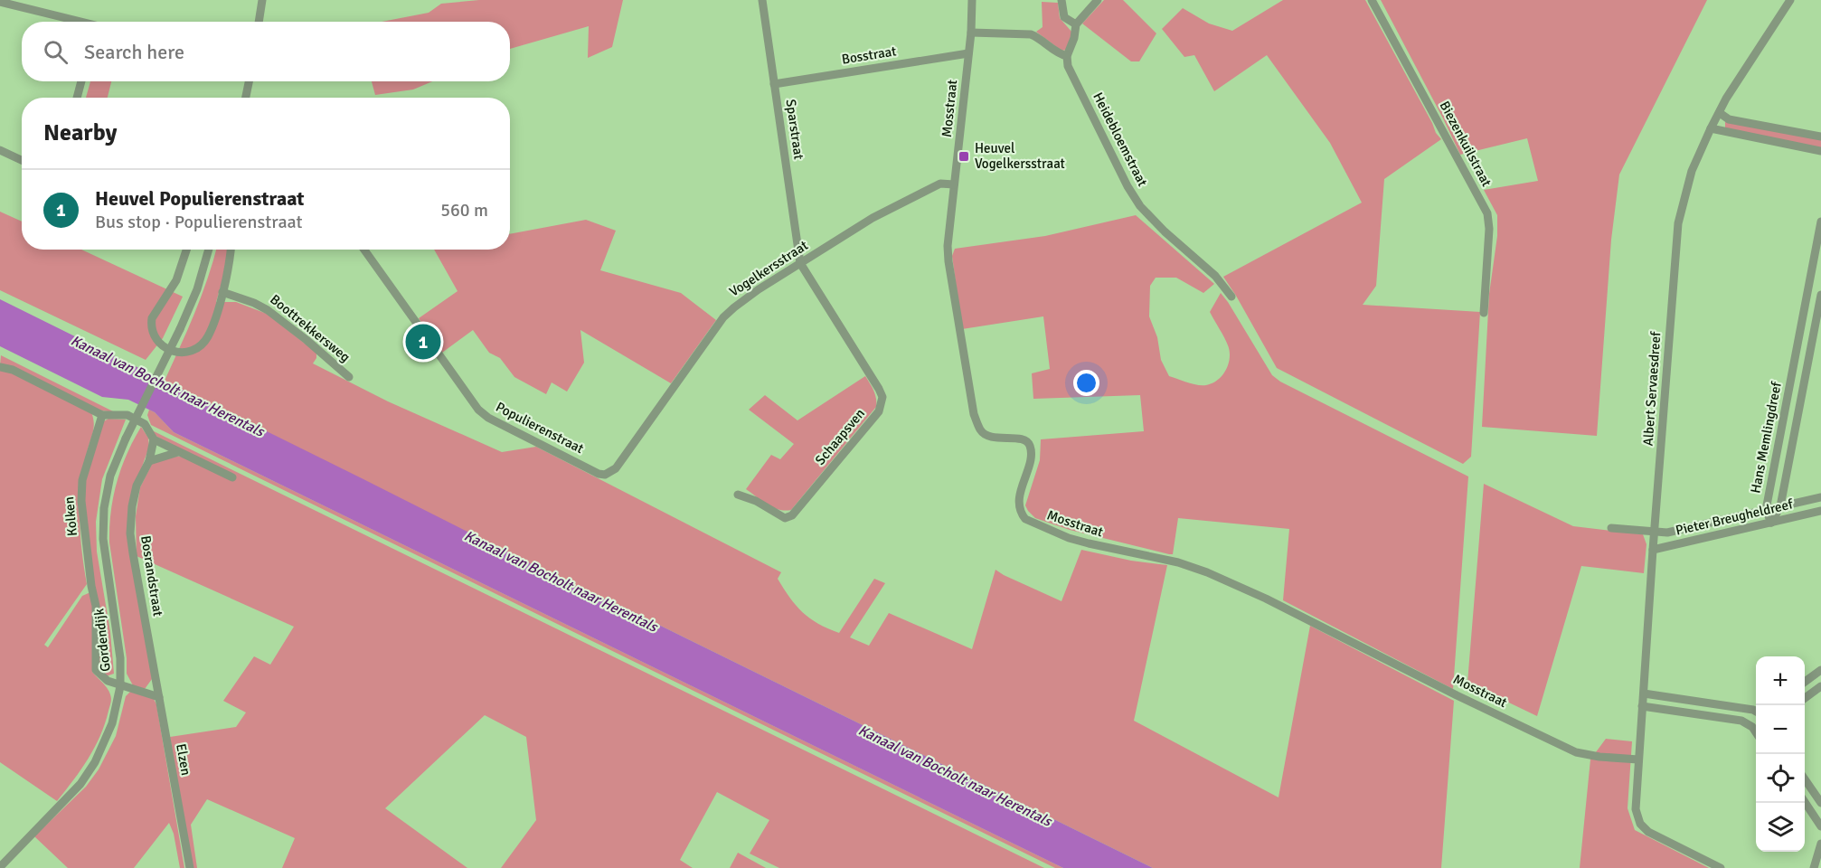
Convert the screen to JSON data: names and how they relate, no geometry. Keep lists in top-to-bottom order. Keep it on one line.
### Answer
{"streets":{"street":["Bosstraat","Mosstraat","Sparstraat","Heidebloemstraat","Biezenkuilstraat","Vogelkersstraat","Boottrekkersweg","Albert Servaesdreef","Populierenstraat","Schaapsven","Hans Memlingdreef","Kolken","Pieter Breugheldreef","Bosrandstraat","Gordendijk","Elzen"]},"crossings":[["Bosstraat","Mosstraat"],["Bosstraat","Sparstraat"],["Mosstraat","Vogelkersstraat"],["Mosstraat","Albert Servaesdreef"],["Sparstraat","Vogelkersstraat"],["Sparstraat","Schaapsven"],["Vogelkersstraat","Populierenstraat"],["Vogelkersstraat","Schaapsven"],["Albert Servaesdreef","Pieter Breugheldreef"],["Hans Memlingdreef","Pieter Breugheldreef"],["Kolken","Gordendijk"],["Bosrandstraat","Elzen"]],"water":["Kanaal van Bocholt naar Herentals"],"places":{"transit":["Heuvel Vogelkersstraat"]},"page":{"search":"Search here","heading":"Nearby","list":[{"mark":"1","name":"Heuvel Populierenstraat","note":"Bus stop · Populierenstraat","value":"560 m"}],"pins":"1","map_buttons":["+","−"]}}
